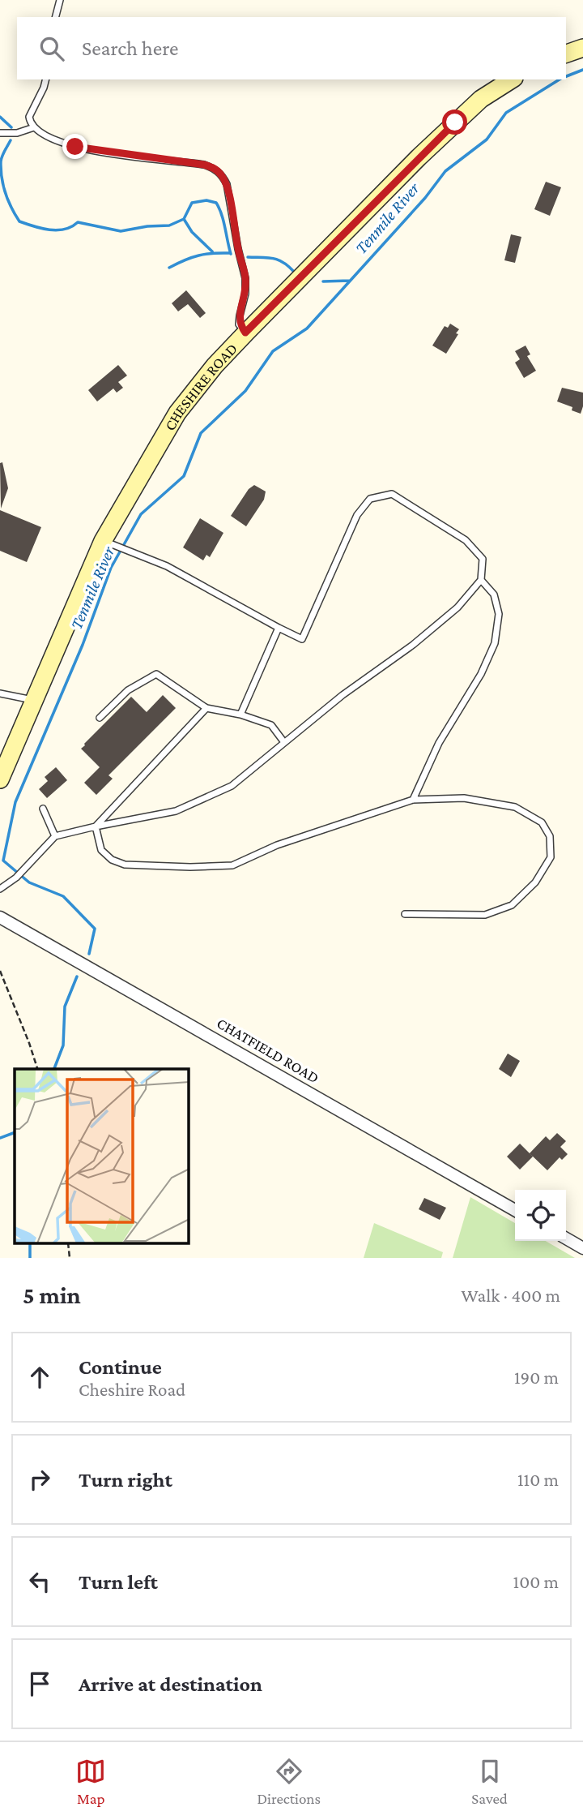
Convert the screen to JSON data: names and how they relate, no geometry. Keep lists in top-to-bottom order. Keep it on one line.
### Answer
{"streets":{"main road":["CHESHIRE ROAD"],"street":["CHATFIELD ROAD"]},"water":["Tenmile River"],"page":{"search":"Search here","heading":["5 min","Walk · 400 m"],"list":[["Continue","Cheshire Road","190 m"],["Turn right","110 m"],["Turn left","100 m"],"Arrive at destination"],"nav":["Map","Directions","Saved"]}}
